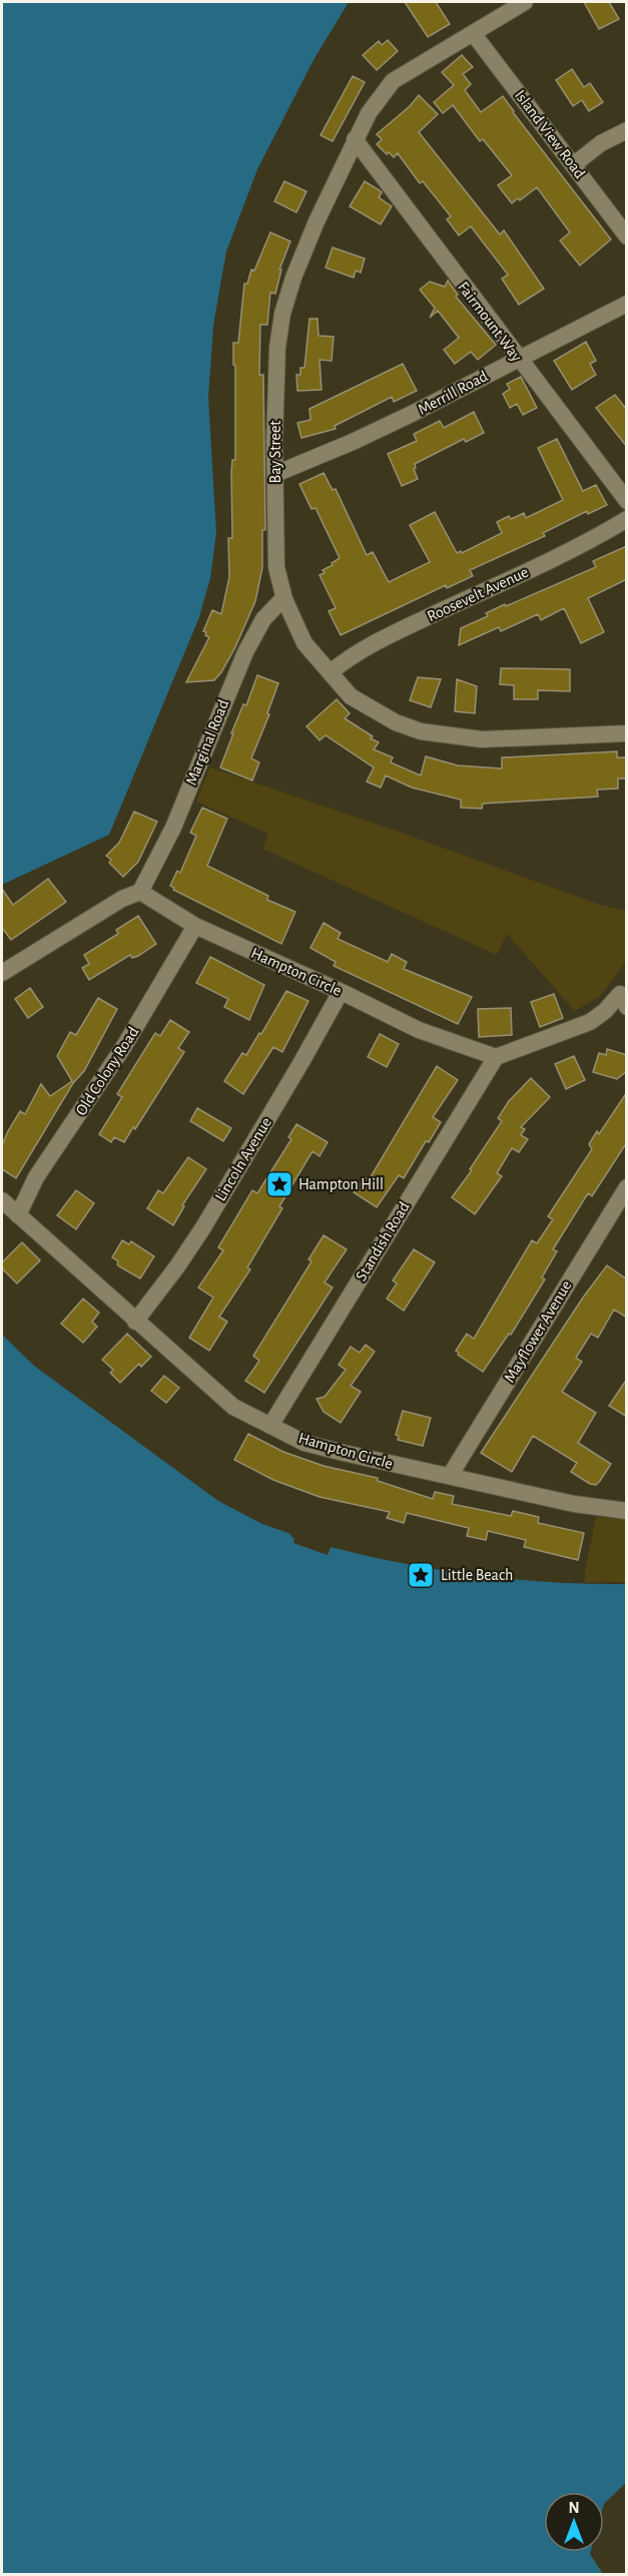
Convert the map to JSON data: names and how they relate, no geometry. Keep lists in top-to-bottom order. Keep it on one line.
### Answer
{"streets":{"street":["Island View Road","Fairmount Way","Merrill Road","Bay Street","Roosevelt Avenue","Marginal Road","Hampton Circle","Old Colony Road","Lincoln Avenue","Standish Road","Mayflower Avenue"]},"crossings":[["Island View Road","Bay Street"],["Fairmount Way","Merrill Road"],["Fairmount Way","Bay Street"],["Merrill Road","Bay Street"],["Bay Street","Roosevelt Avenue"],["Bay Street","Marginal Road"],["Marginal Road","Hampton Circle"],["Hampton Circle","Old Colony Road"],["Hampton Circle","Lincoln Avenue"],["Hampton Circle","Standish Road"],["Hampton Circle","Mayflower Avenue"]],"places":{"place":["Hampton Hill","Little Beach"]},"north":"top"}
